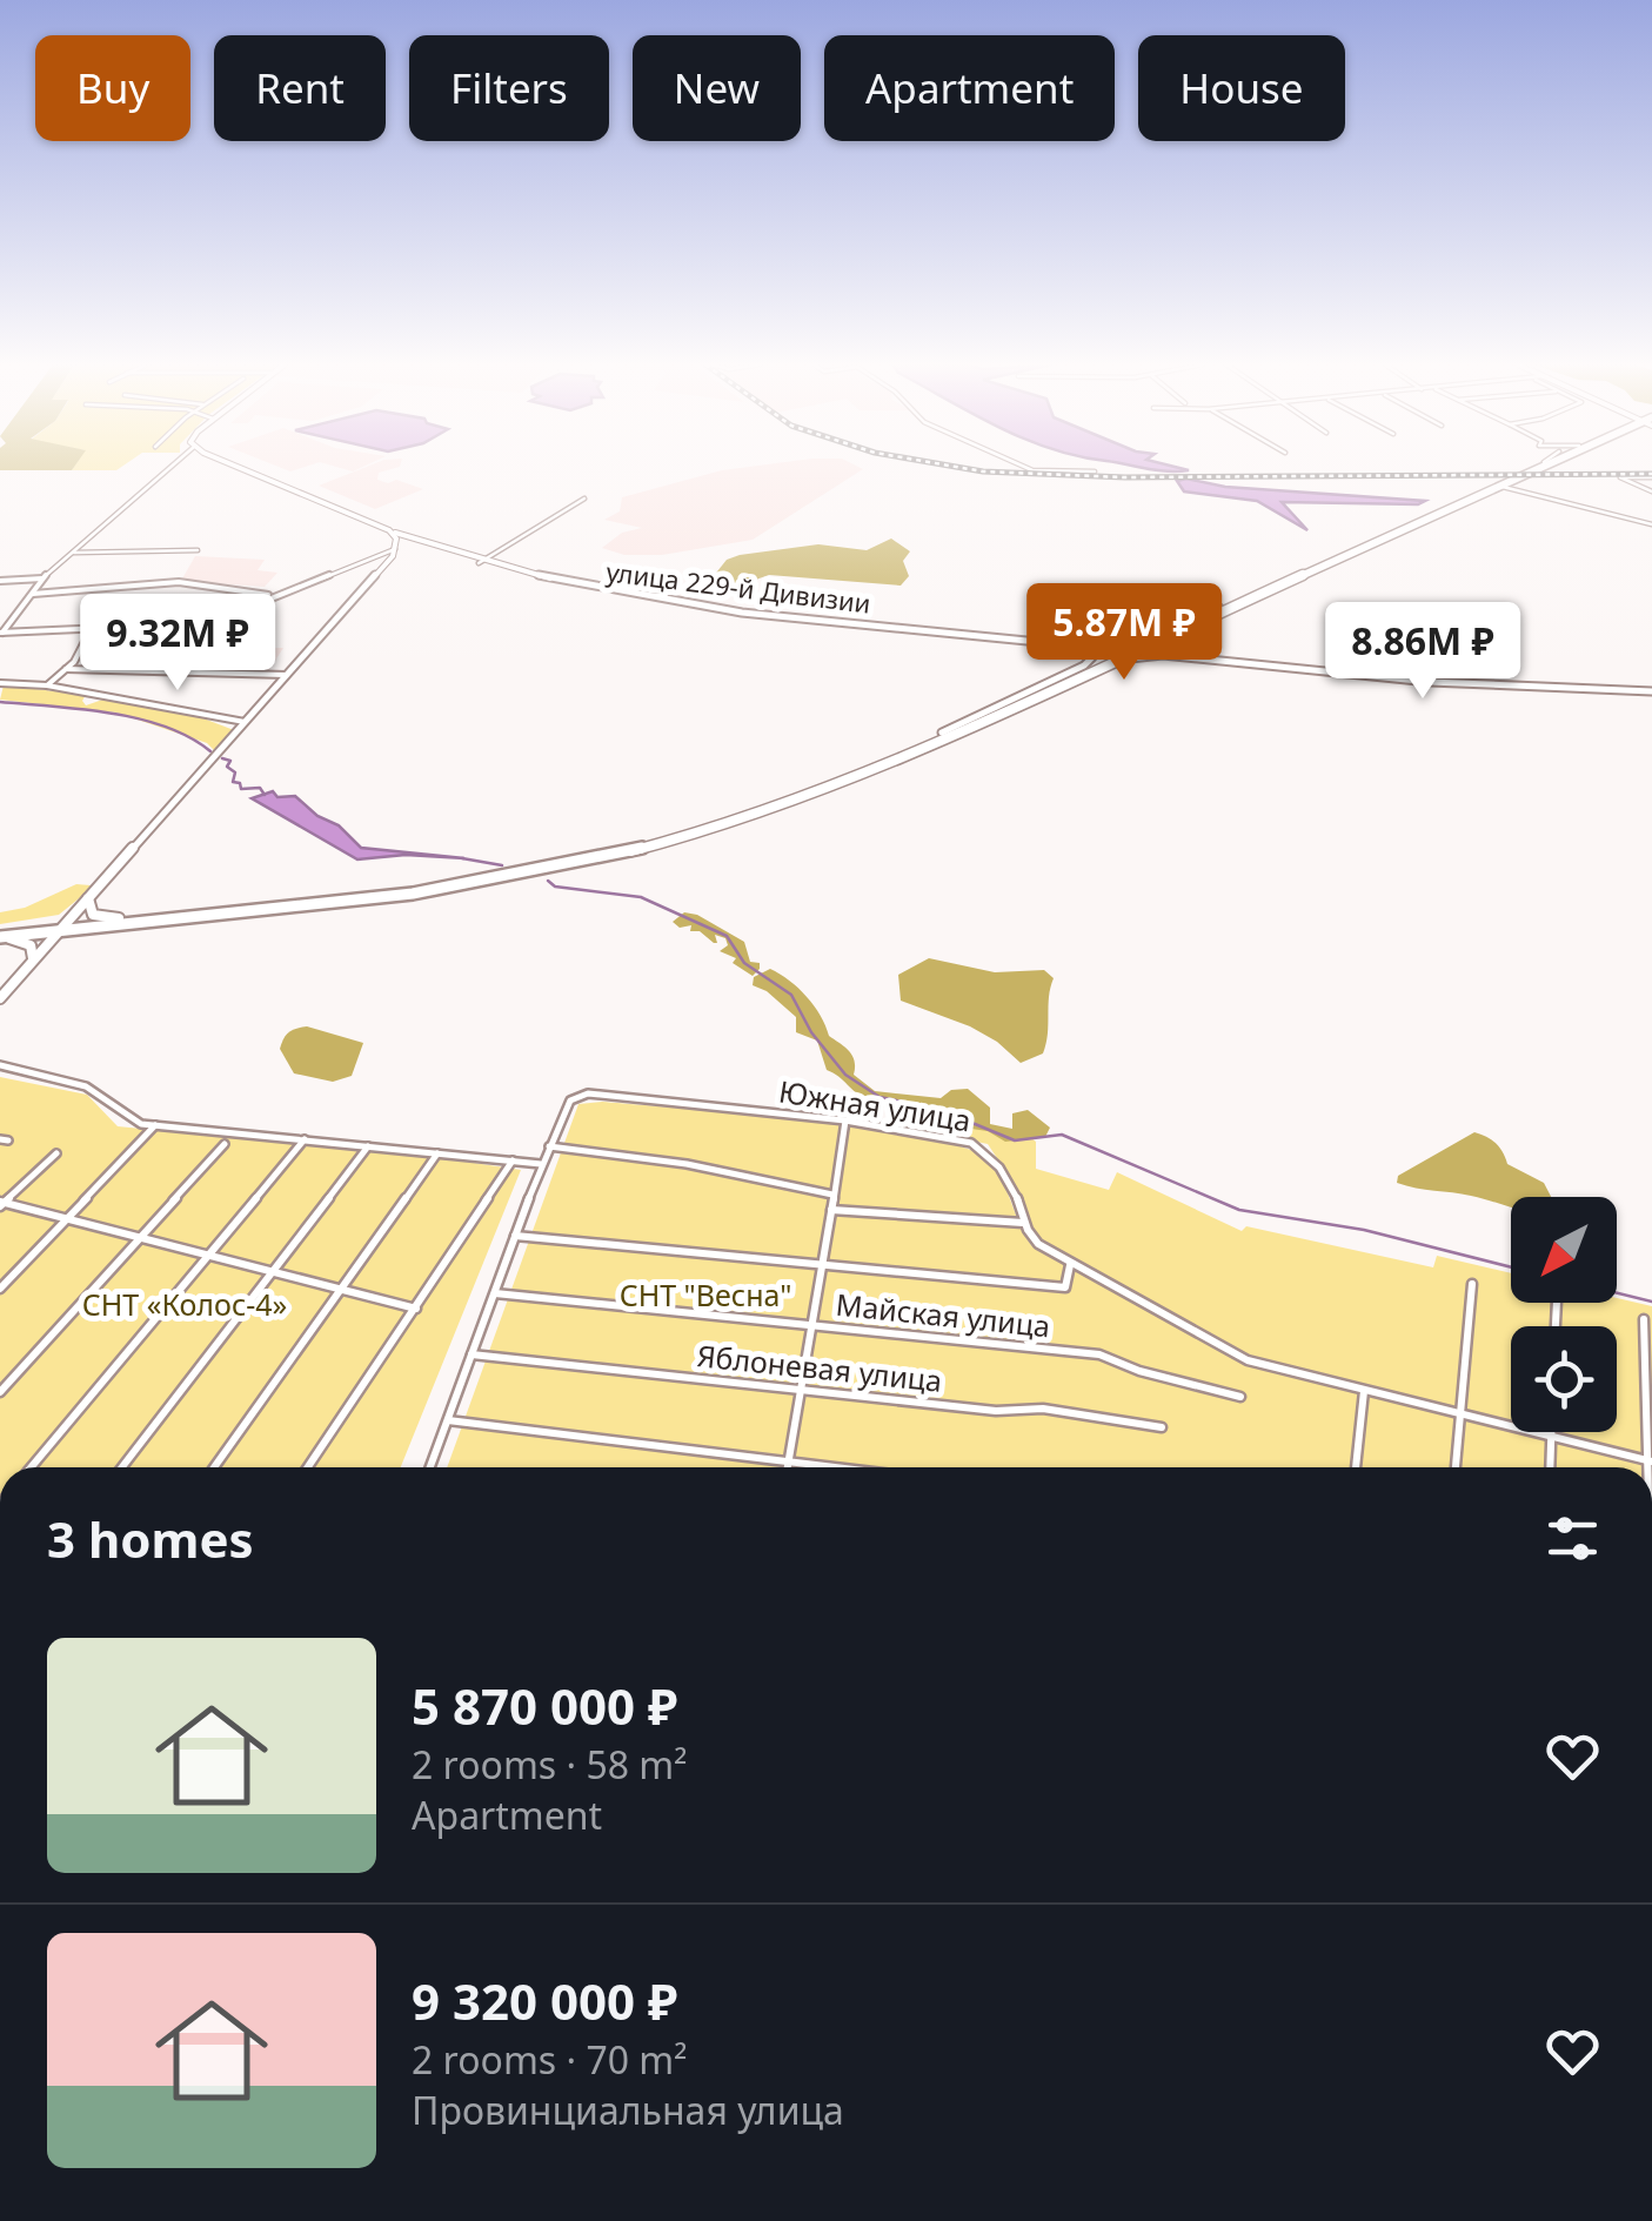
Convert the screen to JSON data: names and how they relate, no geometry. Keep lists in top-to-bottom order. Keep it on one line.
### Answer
{"streets":{"street":["улица 229-й Дивизии","Южная улица","Майская улица","Яблоневая улица"]},"parks":["СНТ \"Весна\"","СНТ «Колос-4»"],"north":"bottom left","page":{"chip":["Buy","Rent","Filters","New","Apartment","House"],"price":["5.87M ₽","9.32M ₽","8.86M ₽"],"heading":"3 homes","list":[{"name":"5 870 000 ₽","note":"2 rooms · 58 m² · Apartment"},{"name":"9 320 000 ₽","note":"2 rooms · 70 m² · Провинциальная улица"}]}}
